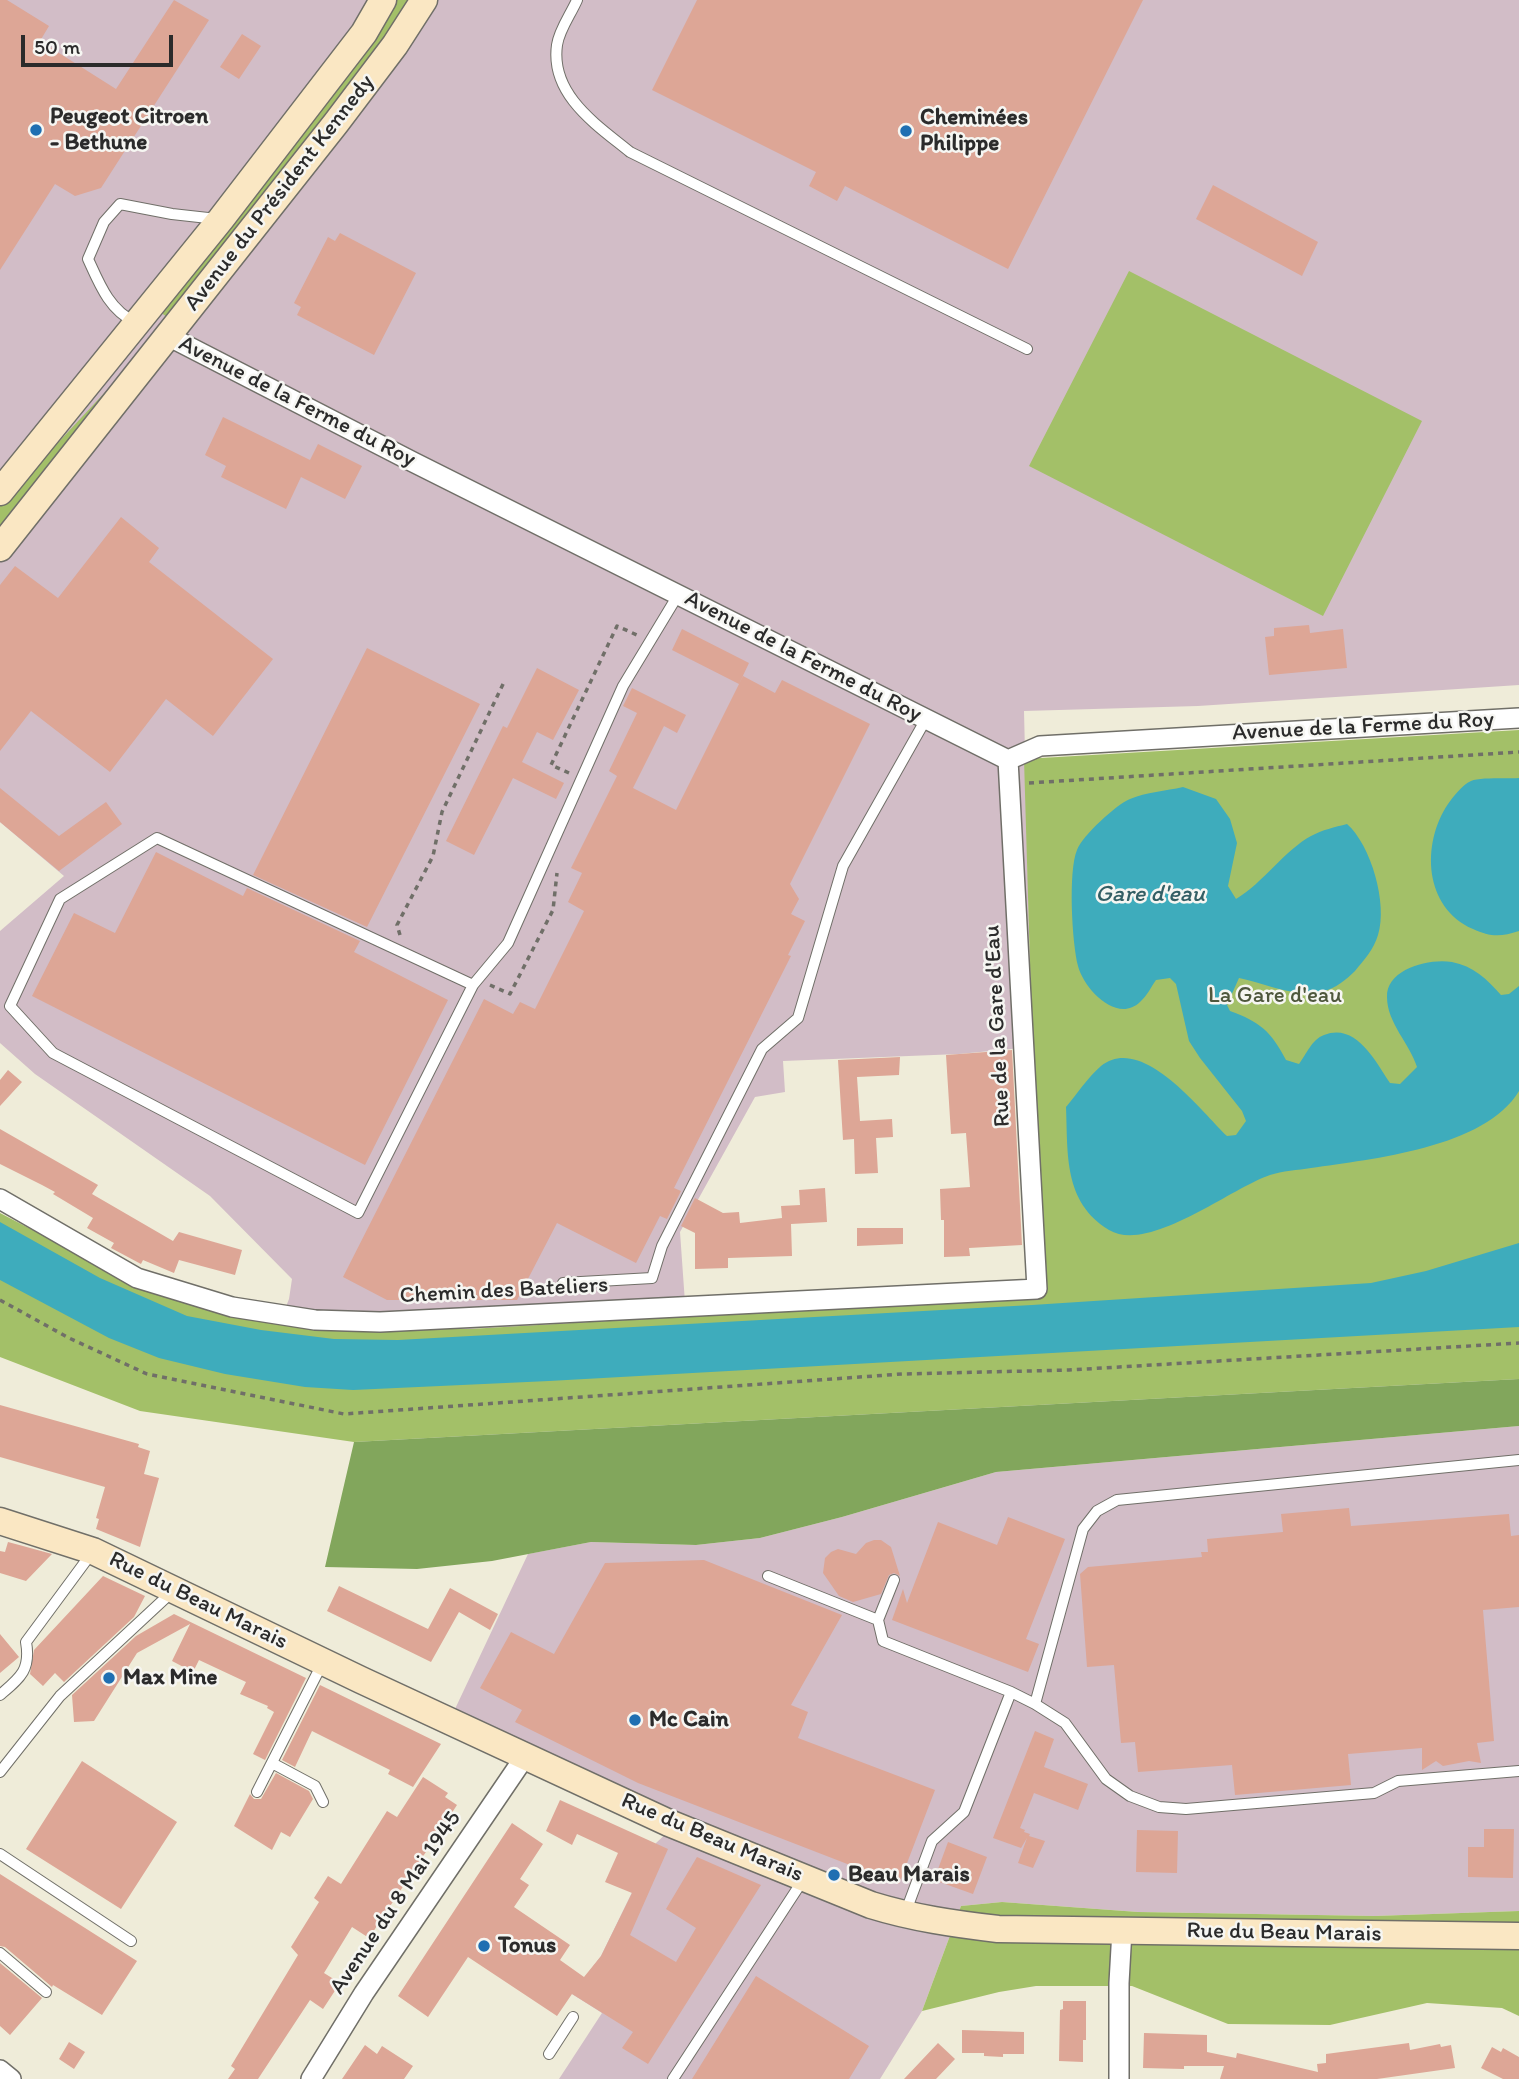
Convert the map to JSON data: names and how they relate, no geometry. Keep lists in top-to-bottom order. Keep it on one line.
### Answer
{"streets":{"street":["Avenue du Président Kennedy","Avenue de la Ferme du Roy","Rue de la Gare d'Eau","Chemin des Bateliers","Rue du Beau Marais","Avenue du 8 Mai 1945"]},"crossings":[["Avenue du Président Kennedy","Avenue de la Ferme du Roy"],["Avenue de la Ferme du Roy","Rue de la Gare d'Eau"],["Rue de la Gare d'Eau","Chemin des Bateliers"],["Rue du Beau Marais","Avenue du 8 Mai 1945"]],"water":["Gare d'eau"],"parks":["La Gare d'eau"],"places":["Peugeot Citroen - Bethune","Cheminées Philippe","Max Mine","Mc Cain","Beau Marais","Tonus"],"scale_bar":"50 m"}
